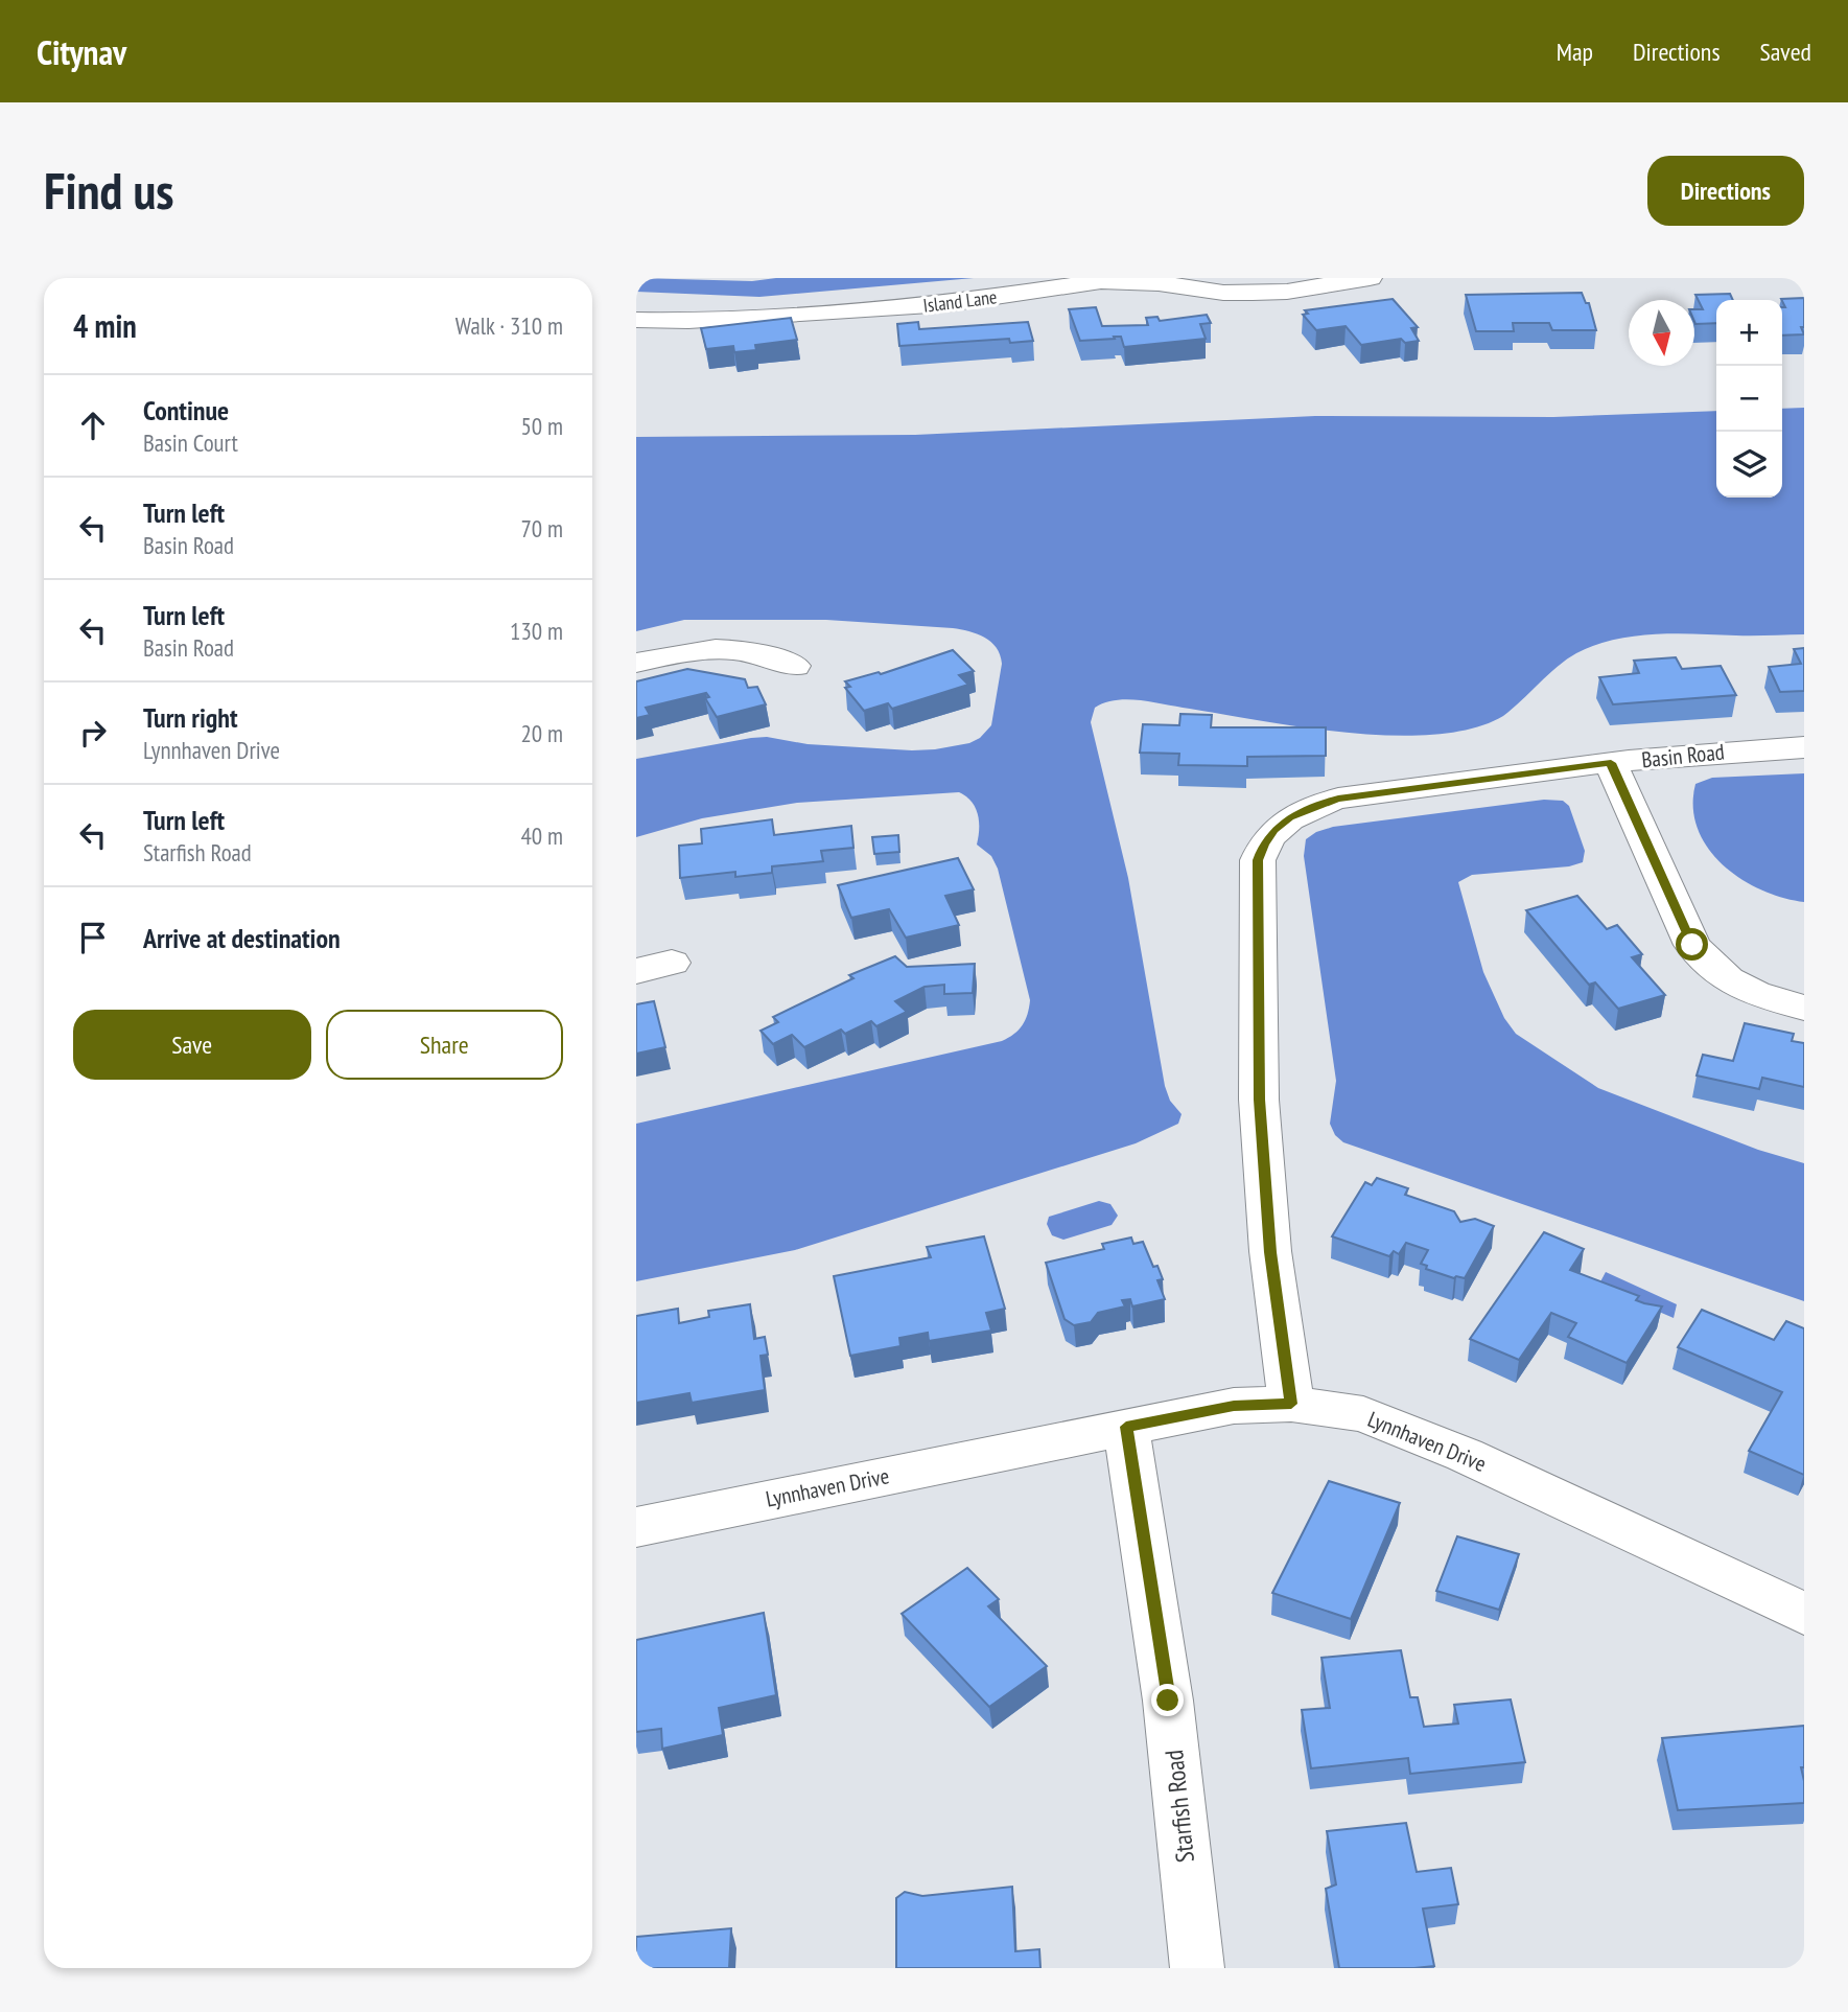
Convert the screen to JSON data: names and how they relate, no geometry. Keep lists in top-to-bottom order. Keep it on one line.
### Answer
{"streets":{"street":["Island Lane","Basin Road","Lynnhaven Drive","Starfish Road"]},"crossings":[["Basin Road","Lynnhaven Drive"],["Lynnhaven Drive","Starfish Road"]],"north":"bottom","page":{"header":"Citynav","nav":["Map","Directions","Saved"],"buttons":["Directions",["Save","Share"]],"title":"Find us","heading":["4 min","Walk · 310 m"],"map_buttons":["+","−"],"list":[["Continue","Basin Court","50 m"],["Turn left","Basin Road","70 m"],["Turn left","Basin Road","130 m"],["Turn right","Lynnhaven Drive","20 m"],["Turn left","Starfish Road","40 m"],"Arrive at destination"]}}
